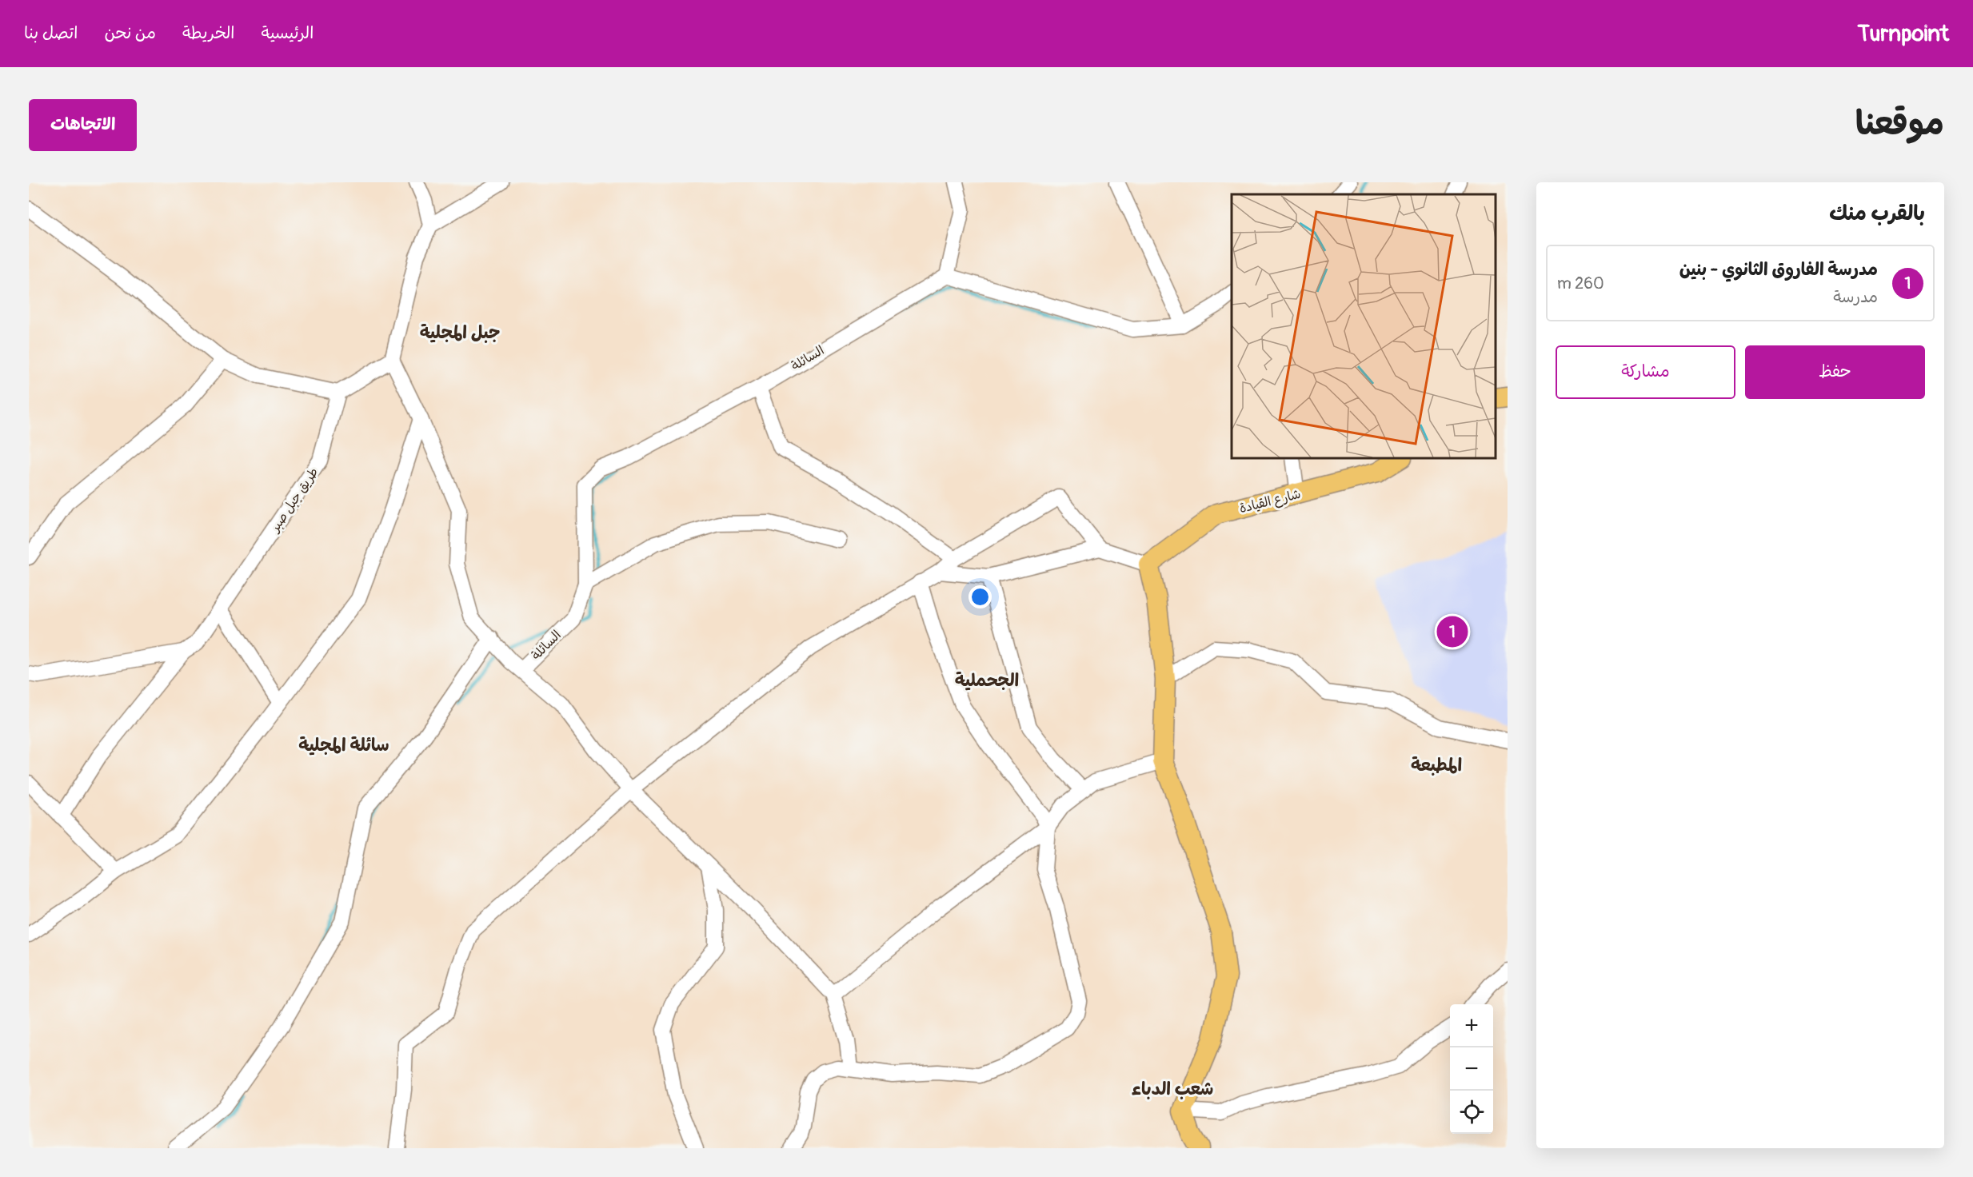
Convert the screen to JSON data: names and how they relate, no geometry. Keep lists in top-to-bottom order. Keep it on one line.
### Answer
{"streets":{"main road":["شارع القيادة"],"street":["السائلة","طريق جبل صبر"]},"districts":["جبل المجلية","الجحملية","سائلة المجلية","المطبعة","شعب الدباء"],"page":{"header":"Turnpoint","nav":["الرئيسية","الخريطة","من نحن","اتصل بنا"],"title":"موقعنا","buttons":["الاتجاهات",["حفظ","مشاركة"]],"heading":"بالقرب منك","list":[{"mark":"1","name":"مدرسة الفاروق الثانوي - بنين","note":"مدرسة","value":"260 m"}],"pins":"1","map_buttons":["+","−"]}}
